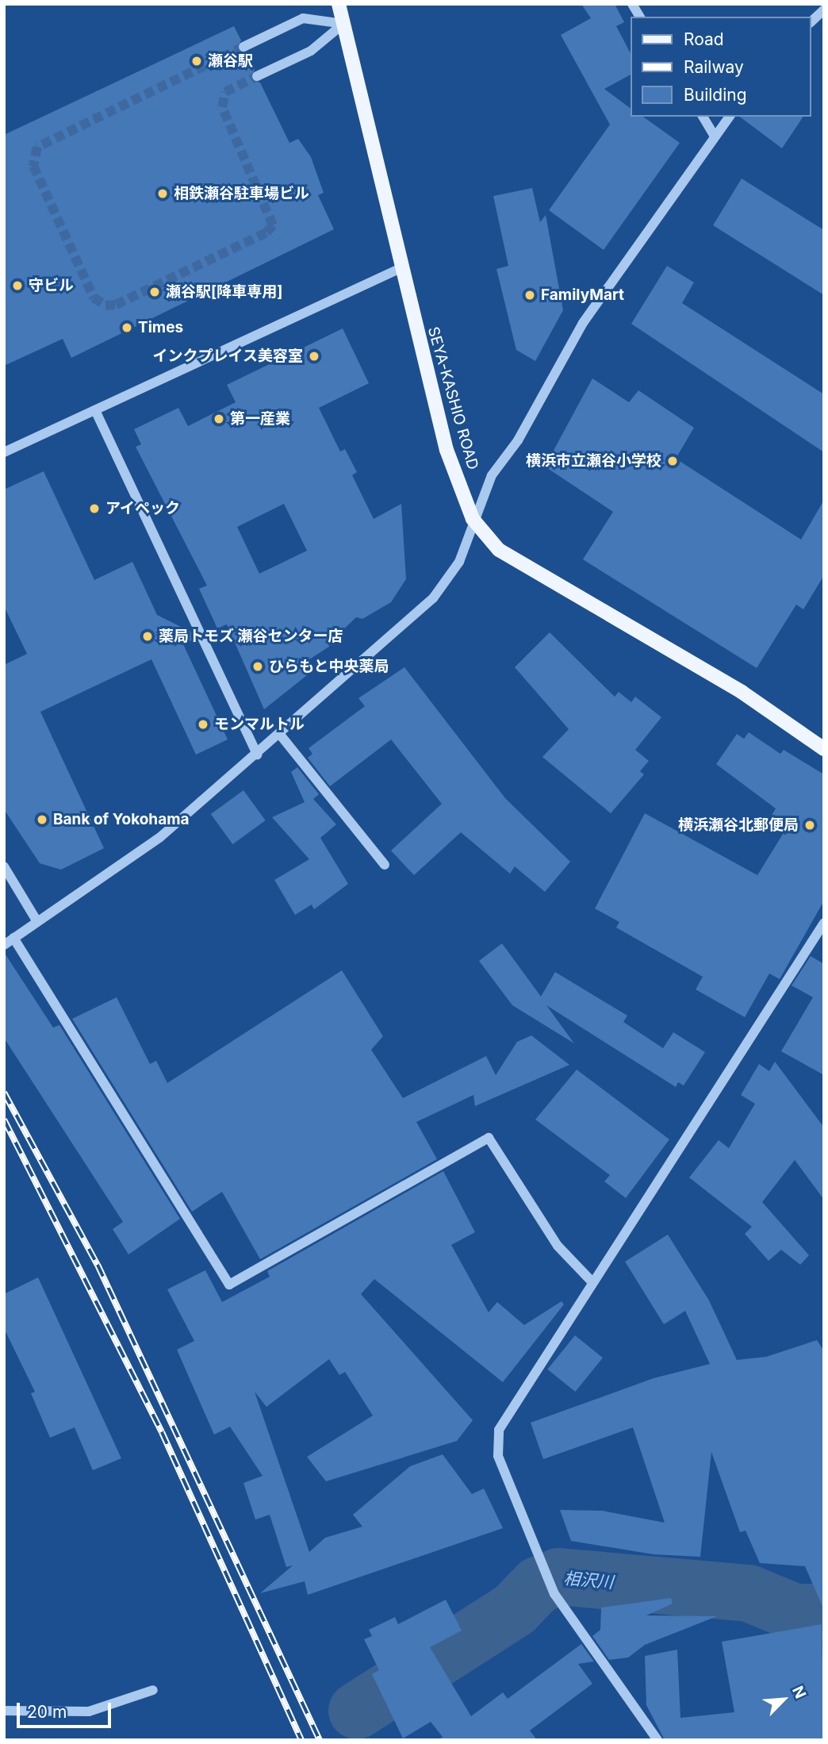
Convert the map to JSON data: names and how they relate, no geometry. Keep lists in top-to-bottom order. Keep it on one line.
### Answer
{"streets":{"main road":["SEYA-KASHIO ROAD"]},"water":["相沢川"],"places":["瀬谷駅","相鉄瀬谷駐車場ビル","守ビル","瀬谷駅[降車専用]","FamilyMart","Times","インクプレイス美容室","第一産業","横浜市立瀬谷小学校","アイペック","薬局トモズ 瀬谷センター店","ひらもと中央薬局","モンマルトル","Bank of Yokohama","横浜瀬谷北郵便局"],"legend":["Road","Railway","Building"],"scale_bar":"20 m","north":"top right"}
